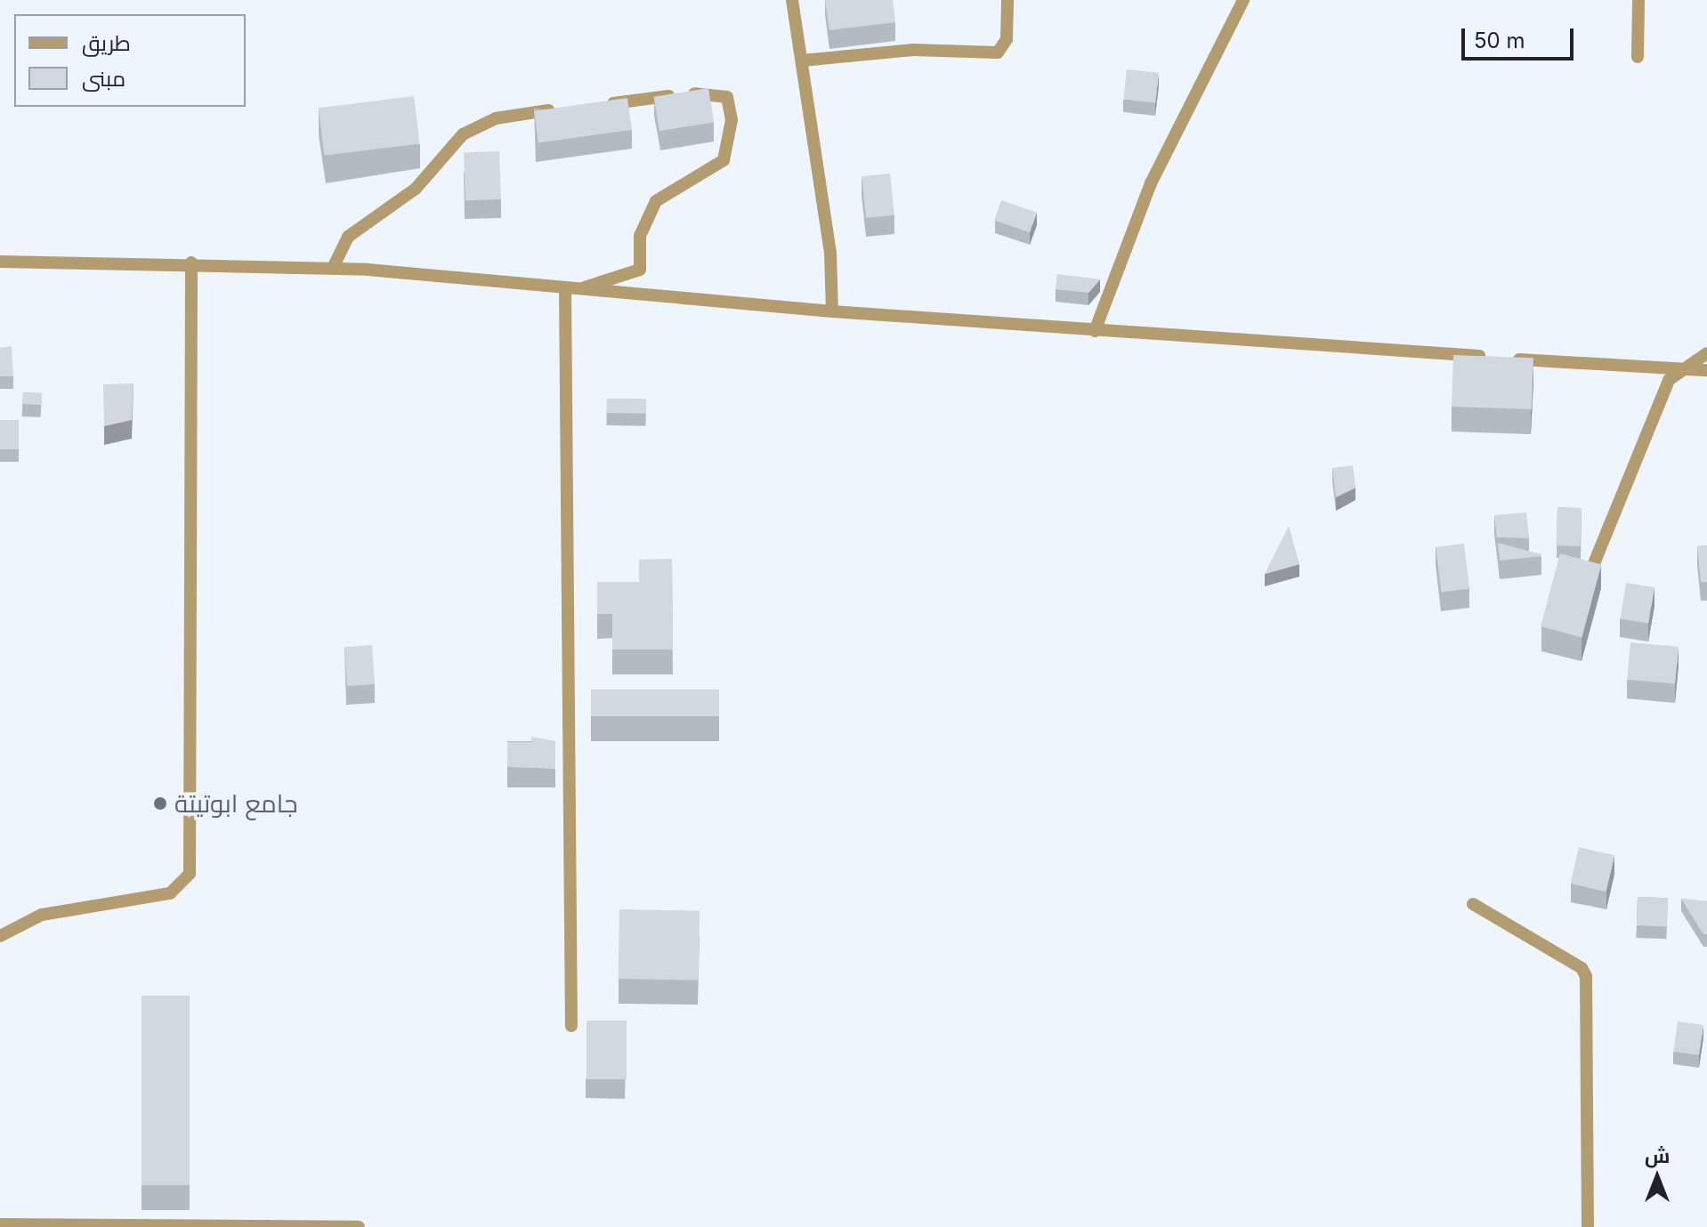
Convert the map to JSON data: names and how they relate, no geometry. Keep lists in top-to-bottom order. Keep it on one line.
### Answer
{"places":["جامع ابوتيتة"],"legend":["طريق","مبنى"],"scale_bar":"50 m","north":"top"}
